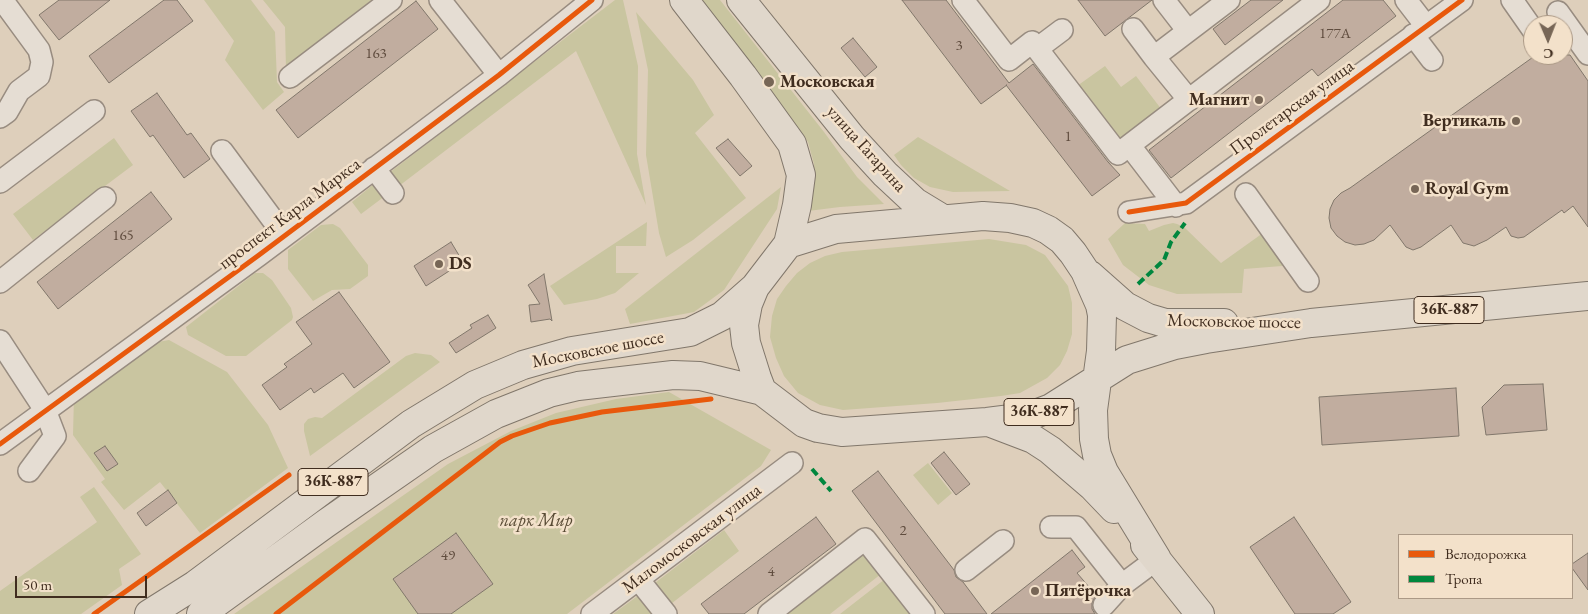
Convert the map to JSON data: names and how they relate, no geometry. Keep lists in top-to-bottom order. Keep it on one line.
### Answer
{"streets":{"main road":["улица Гагарина","36К-887","Московское шоссе"],"street":["Пролетарская улица","проспект Карла Маркса","Маломосковская улица"]},"crossings":[["улица Гагарина","Московское шоссе"]],"parks":["парк Мир"],"places":["Московская","Магнит","Вертикаль","Royal Gym","DS","Пятёрочка"],"house_numbers":["177А","3","163","1","165","2","49","4"],"legend":["Велодорожка","Тропа"],"scale_bar":"50 m","north":"bottom"}
